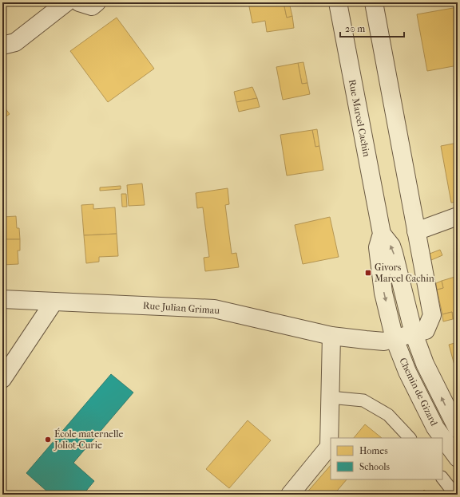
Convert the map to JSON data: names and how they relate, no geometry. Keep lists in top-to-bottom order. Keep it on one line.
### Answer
{"streets":{"street":["Rue Marcel Cachin","Rue Julian Grimau","Chemin de Gizard"]},"crossings":[["Rue Marcel Cachin","Rue Julian Grimau"],["Rue Marcel Cachin","Chemin de Gizard"],["Rue Julian Grimau","Chemin de Gizard"]],"places":{"transit":["Givors Marcel Cachin"],"other":["École maternelle Joliot-Curie"]},"legend":["Homes","Schools"],"scale_bar":"20 m"}
